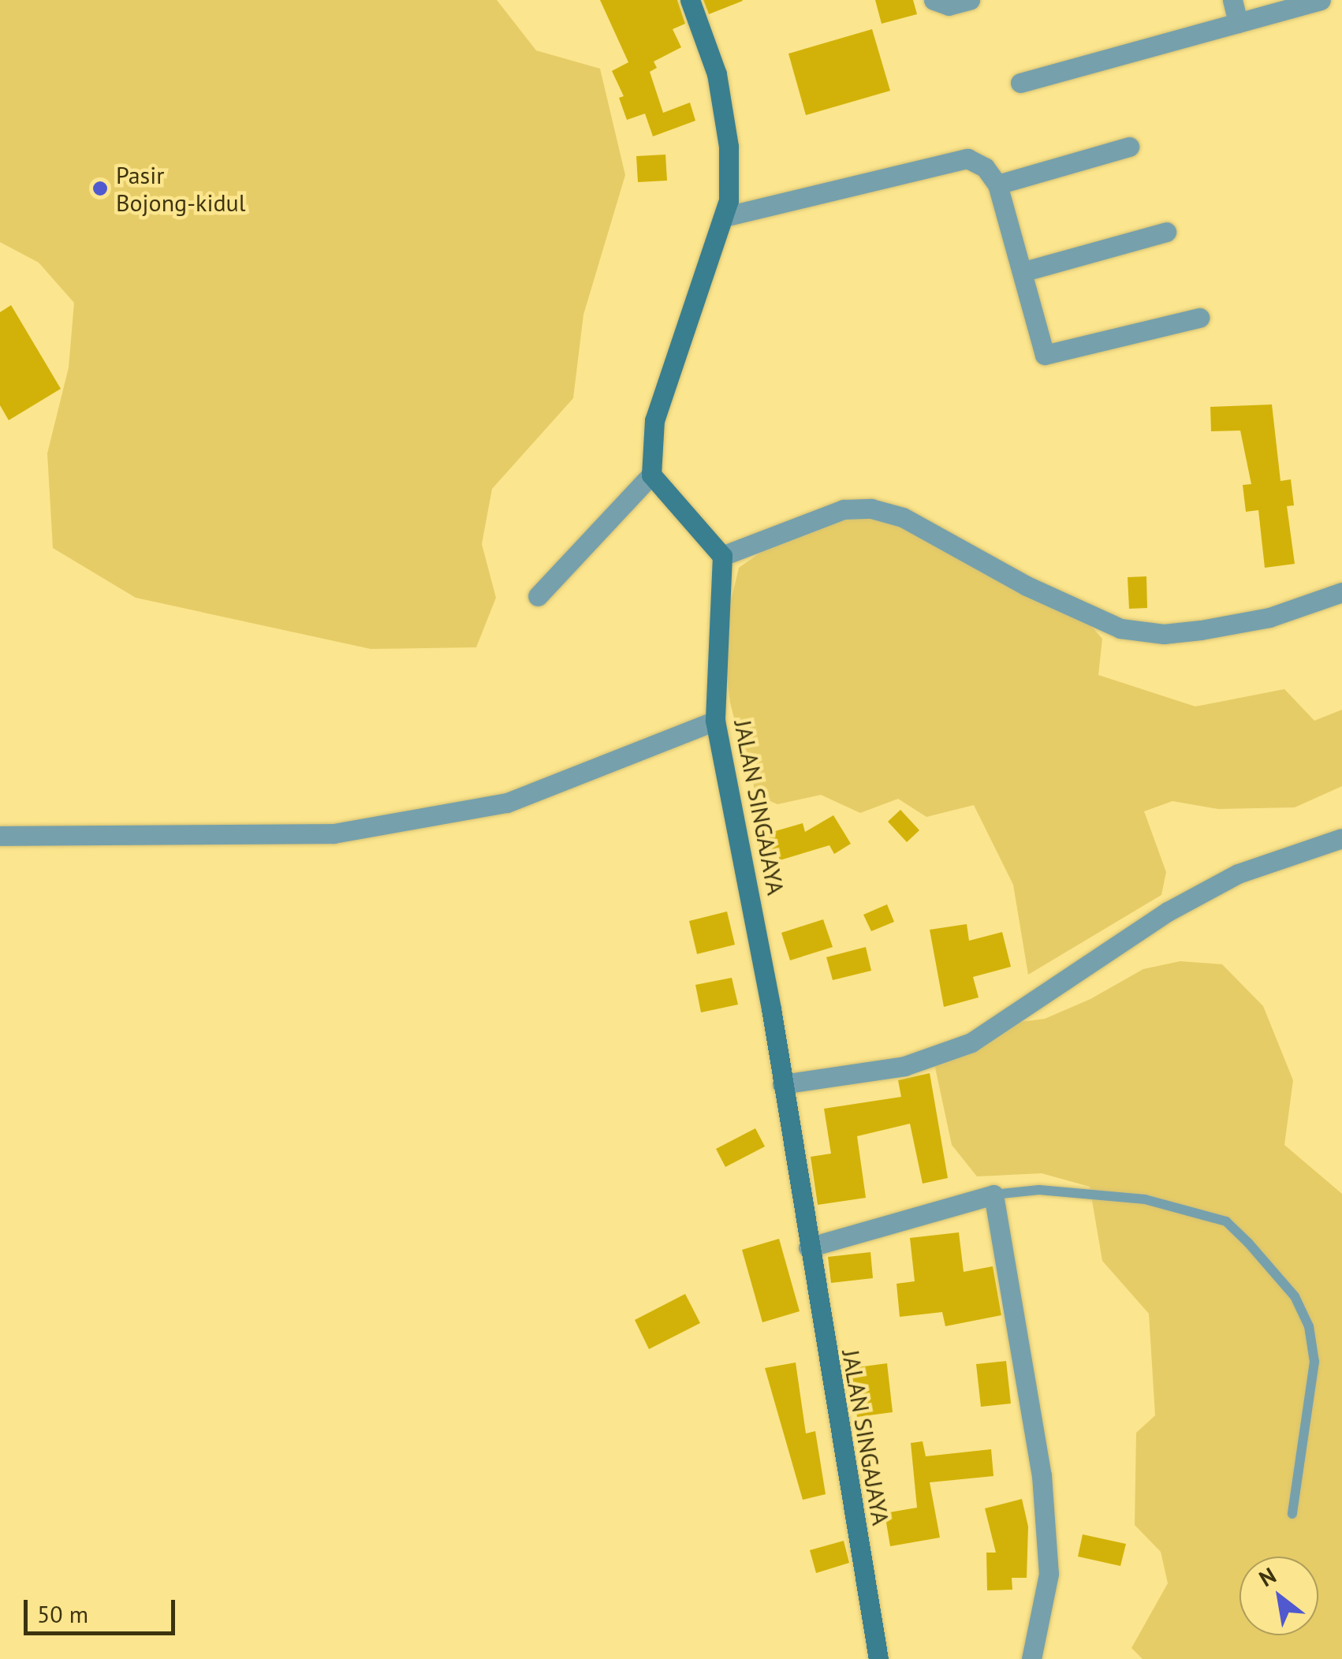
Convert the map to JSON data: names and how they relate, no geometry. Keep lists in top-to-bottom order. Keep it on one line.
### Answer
{"streets":{"street":["JALAN SINGAJAYA"]},"places":["Pasir Bojong-kidul"],"scale_bar":"50 m","north":"top left"}
